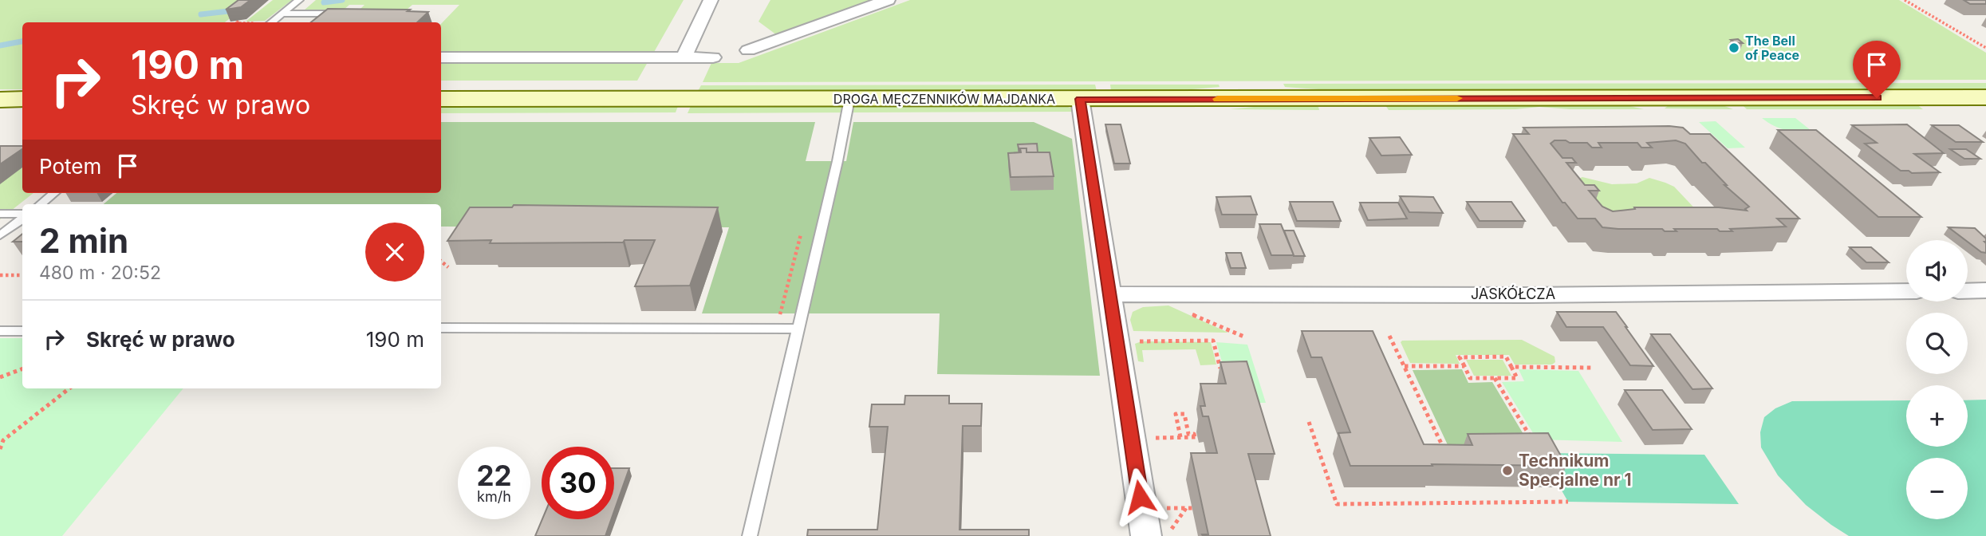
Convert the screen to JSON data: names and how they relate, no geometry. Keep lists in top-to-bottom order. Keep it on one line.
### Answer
{"streets":{"street":["DROGA MĘCZENNIKÓW MAJDANKA","JASKÓŁCZA"]},"places":["The Bell of Peace","Technikum Specjalne nr 1"],"page":{"turn":["190 m","Skręć w prawo"],"then":"Potem","heading":["2 min","480 m · 20:52"],"map_buttons":["+","−"],"list":[{"name":"Skręć w prawo","value":"190 m"}],"speed":"22 km/h","limit":"30"}}
